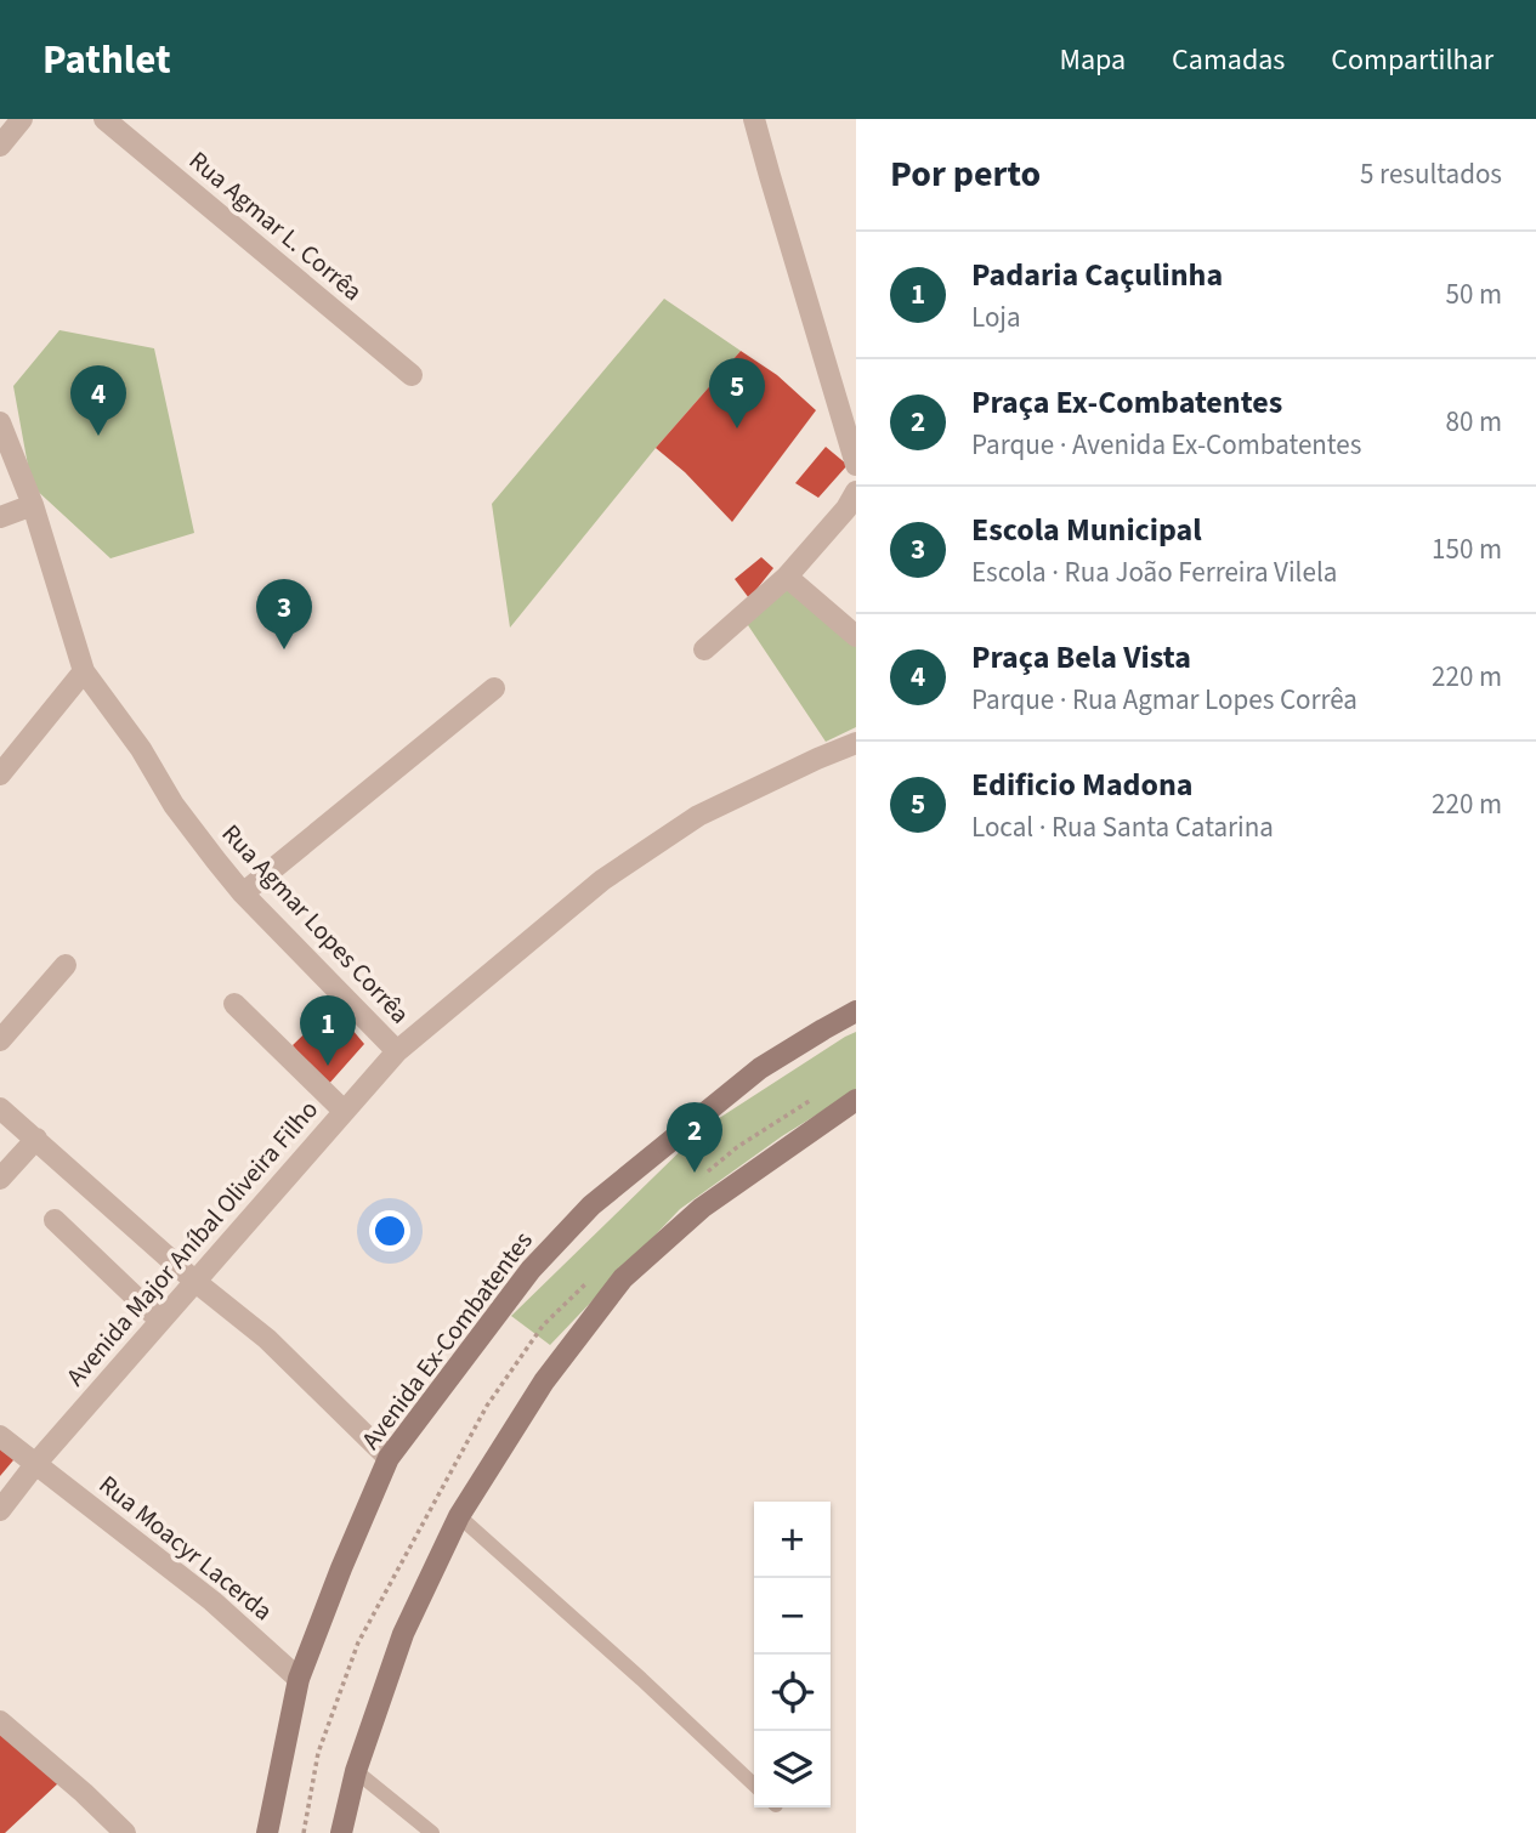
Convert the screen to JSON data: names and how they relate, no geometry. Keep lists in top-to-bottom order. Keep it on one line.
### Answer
{"streets":{"street":["Rua Agmar L. Corrêa","Rua Agmar Lopes Corrêa","Avenida Major Aníbal Oliveira Filho","Avenida Ex-Combatentes","Rua Moacyr Lacerda"]},"crossings":[["Rua Agmar Lopes Corrêa","Avenida Major Aníbal Oliveira Filho"],["Avenida Major Aníbal Oliveira Filho","Rua Moacyr Lacerda"],["Avenida Ex-Combatentes","Rua Moacyr Lacerda"]],"page":{"header":"Pathlet","nav":["Mapa","Camadas","Compartilhar"],"heading":["Por perto","5 resultados"],"list":[{"mark":"1","name":"Padaria Caçulinha","note":"Loja","value":"50 m"},{"mark":"2","name":"Praça Ex-Combatentes","note":"Parque · Avenida Ex-Combatentes","value":"80 m"},{"mark":"3","name":"Escola Municipal","note":"Escola · Rua João Ferreira Vilela","value":"150 m"},{"mark":"4","name":"Praça Bela Vista","note":"Parque · Rua Agmar Lopes Corrêa","value":"220 m"},{"mark":"5","name":"Edificio Madona","note":"Local · Rua Santa Catarina","value":"220 m"}],"pins":["5","4","3","1","2"],"map_buttons":["+","−"]}}
